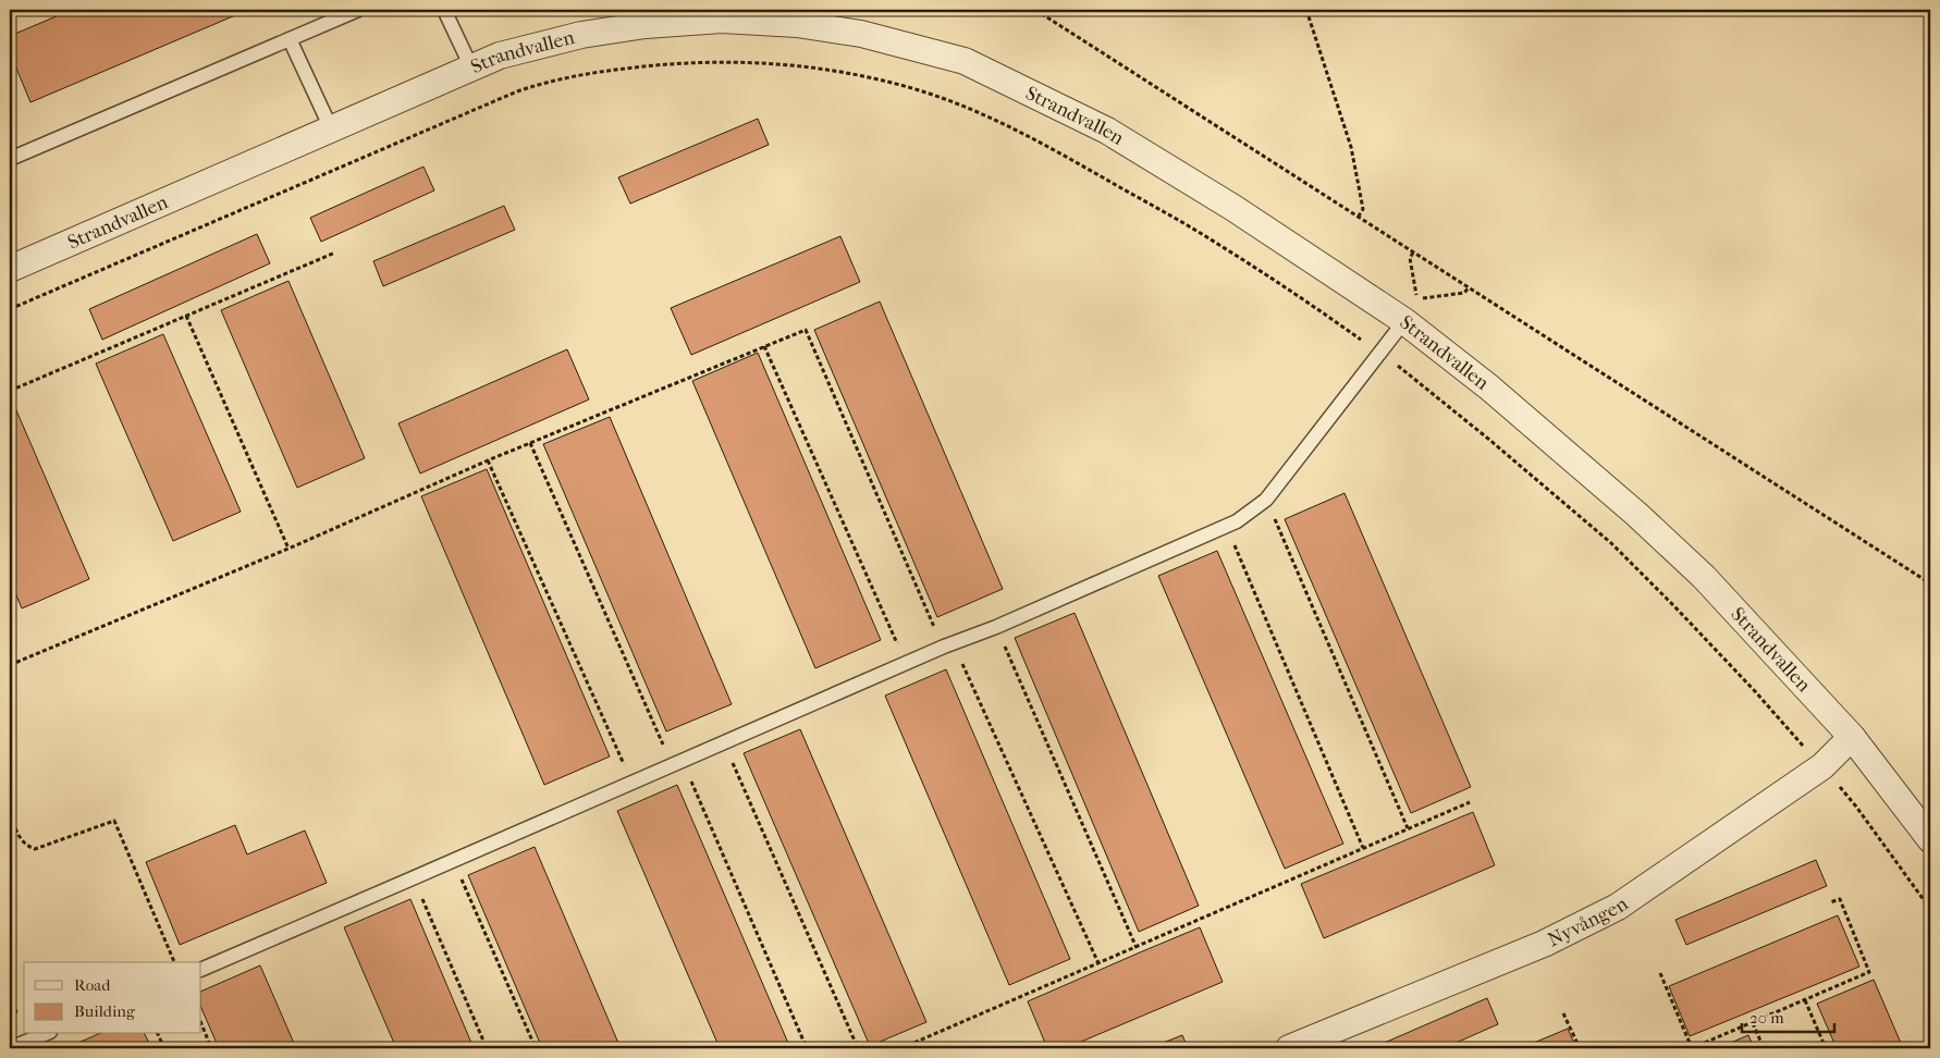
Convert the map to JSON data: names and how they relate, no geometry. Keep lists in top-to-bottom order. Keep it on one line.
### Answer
{"streets":{"street":["Strandvallen","Nyvången"]},"crossings":[["Strandvallen","Nyvången"]],"legend":["Road","Building"],"scale_bar":"20 m"}
